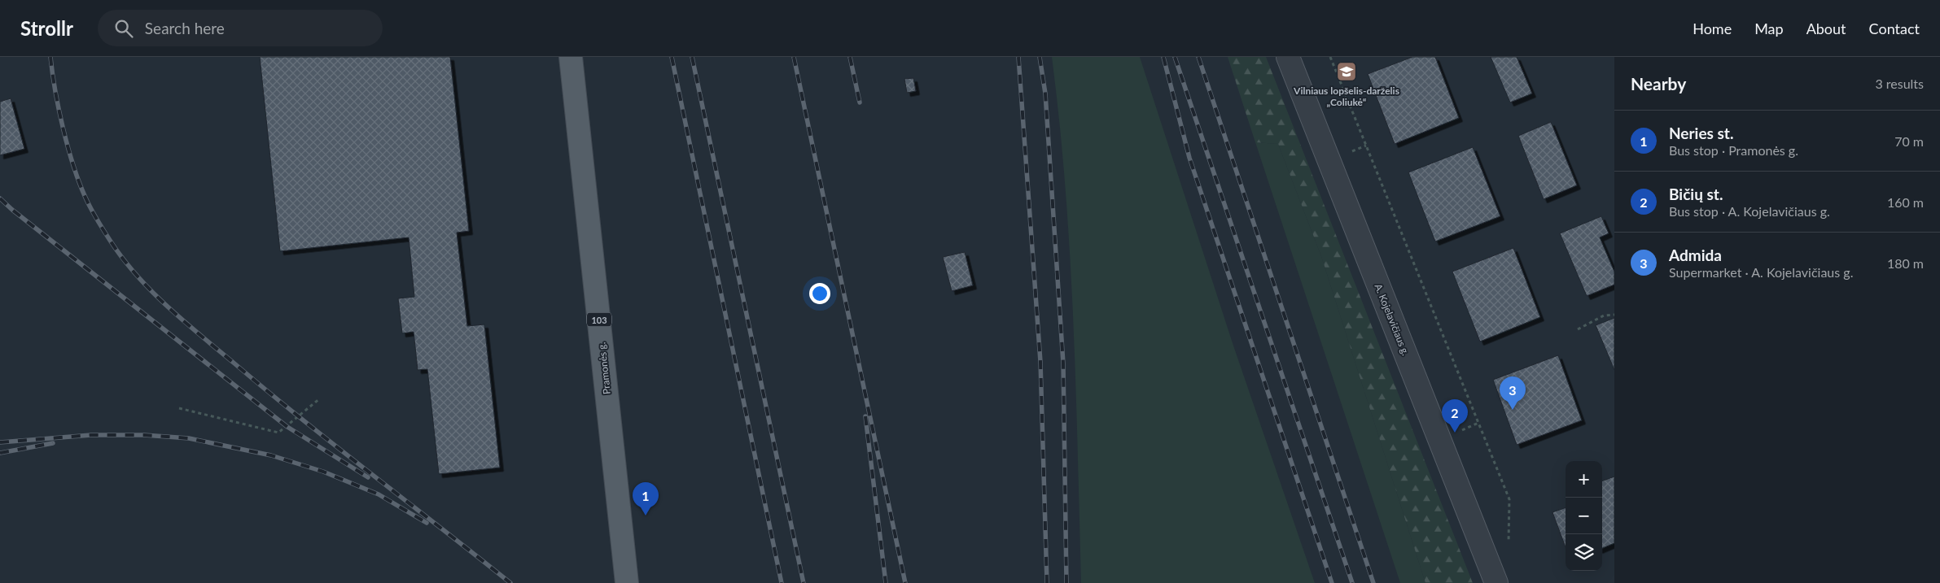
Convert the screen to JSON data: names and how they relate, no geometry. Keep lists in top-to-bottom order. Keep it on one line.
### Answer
{"streets":{"main road":["103","Pramonės g."],"street":["A. Kojelavičiaus g."]},"places":{"school or university":["Vilniaus lopšelis-darželis „Coliukė“"]},"page":{"header":"Strollr","search":"Search here","nav":["Home","Map","About","Contact"],"heading":["Nearby","3 results"],"list":[{"mark":"1","name":"Neries st.","note":"Bus stop · Pramonės g.","value":"70 m"},{"mark":"2","name":"Bičių st.","note":"Bus stop · A. Kojelavičiaus g.","value":"160 m"},{"mark":"3","name":"Admida","note":"Supermarket · A. Kojelavičiaus g.","value":"180 m"}],"pins":["3","2","1"],"map_buttons":["+","−"]}}
